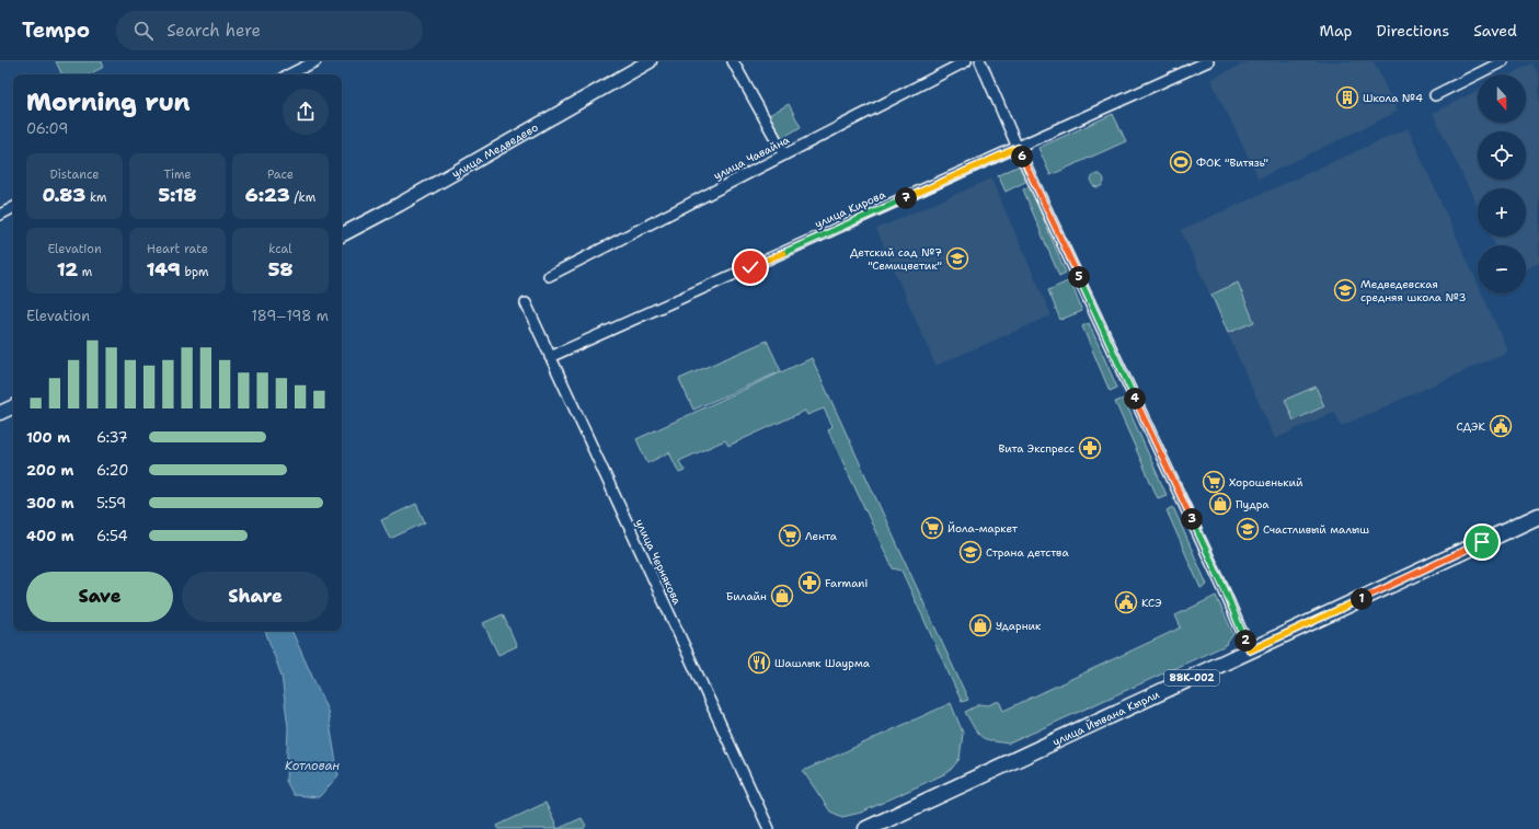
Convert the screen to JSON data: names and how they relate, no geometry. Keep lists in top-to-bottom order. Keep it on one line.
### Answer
{"streets":{"main road":["88К-002","улица Йывана Кырли"],"street":["улица Медведево","улица Чавайна","улица Кирова","улица Чернякова"]},"crossings":[["улица Кирова","улица Чернякова"]],"water":["Котлован"],"places":{"building":["Школа №4"],"sports":["ФОК \"Витязь\""],"school or university":["Детский сад №7 \"Семицветик\"","Медведевская средняя школа №3","Счастливый малыш","Страна детства"],"public building":["СДЭК","КСЭ"],"pharmacy":["Вита Экспресс","Farmani"],"supermarket":["Хорошенький","Йола-маркет","Лента"],"shop":["Пудра","Билайн","Ударник"],"restaurant":["Шашлык Шаурма"]},"north":"bottom","page":{"header":"Tempo","search":"Search here","nav":["Map","Directions","Saved"],"map_buttons":["+","−"],"heading":["Morning run","06:09"],"pins":["6","7","5","4","3","1","2"],"stats":[["Distance","0.83 km"],["Time","5:18"],["Pace","6:23 /km"],["Elevation","12 m"],["Heart rate","149 bpm"],["kcal","58"]],"chart":["Elevation","189–198 m"],"list":[{"name":"100 m","note":"6:37"},{"name":"200 m","note":"6:20"},{"name":"300 m","note":"5:59"},{"name":"400 m","note":"6:54"}],"buttons":["Save","Share"]}}
